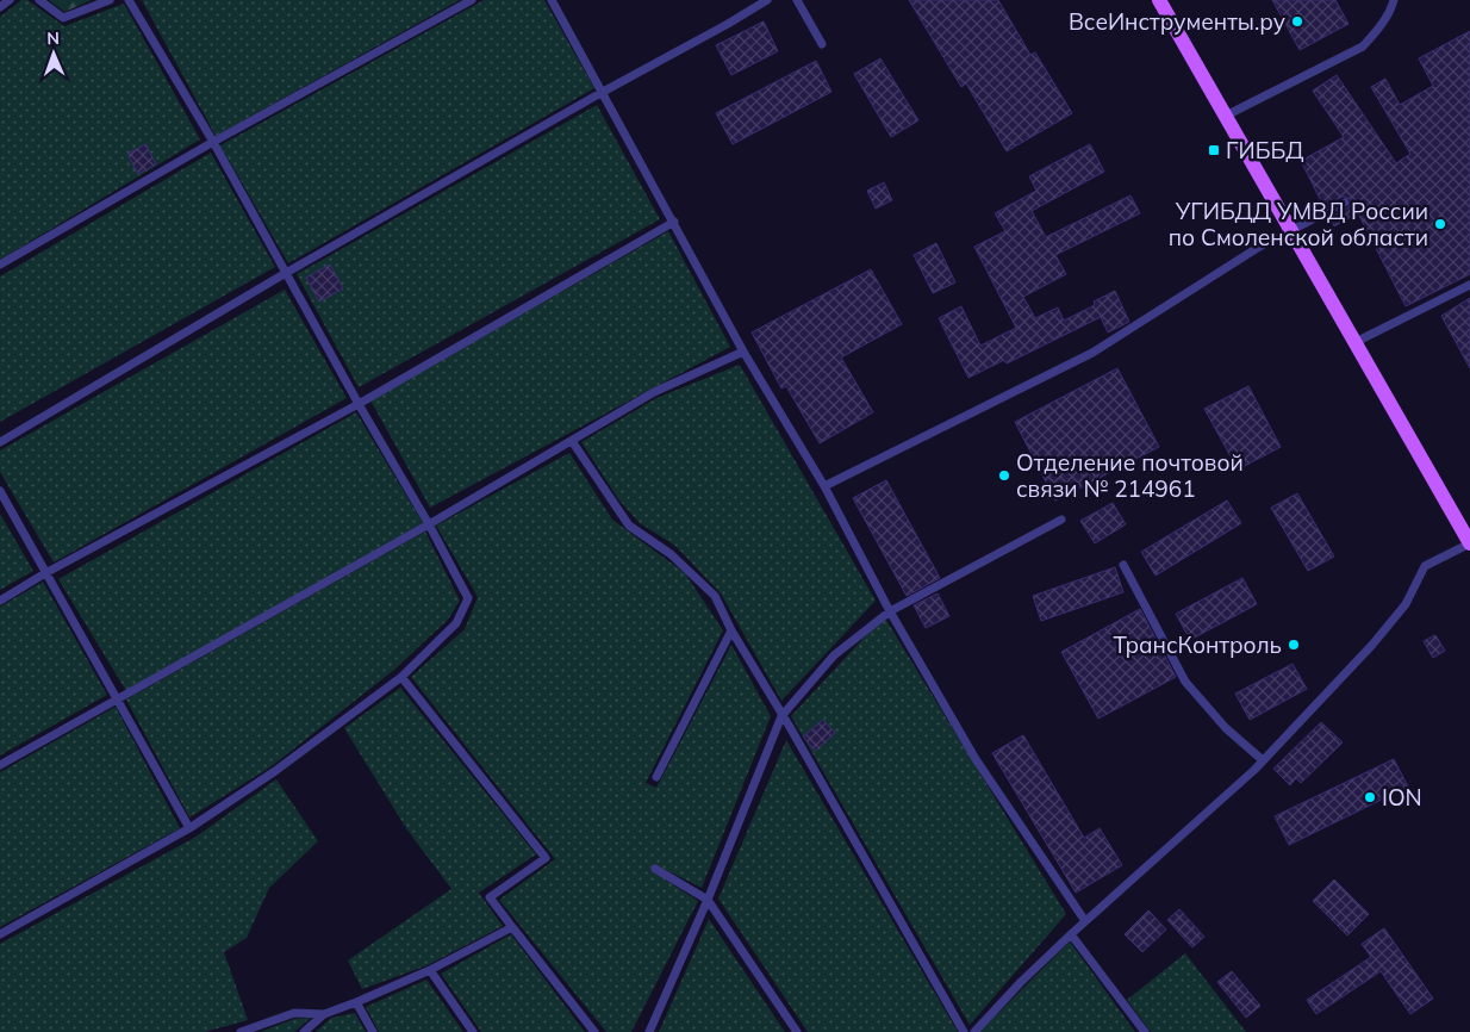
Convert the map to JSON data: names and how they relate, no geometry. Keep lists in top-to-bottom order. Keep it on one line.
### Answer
{"places":{"other":["ВсеИнструменты.ру","УГИБДД УМВД России по Смоленской области","Отделение почтовой связи № 214961","ТрансКонтроль","ION"],"transit":["ГИББД"]},"north":"top"}
